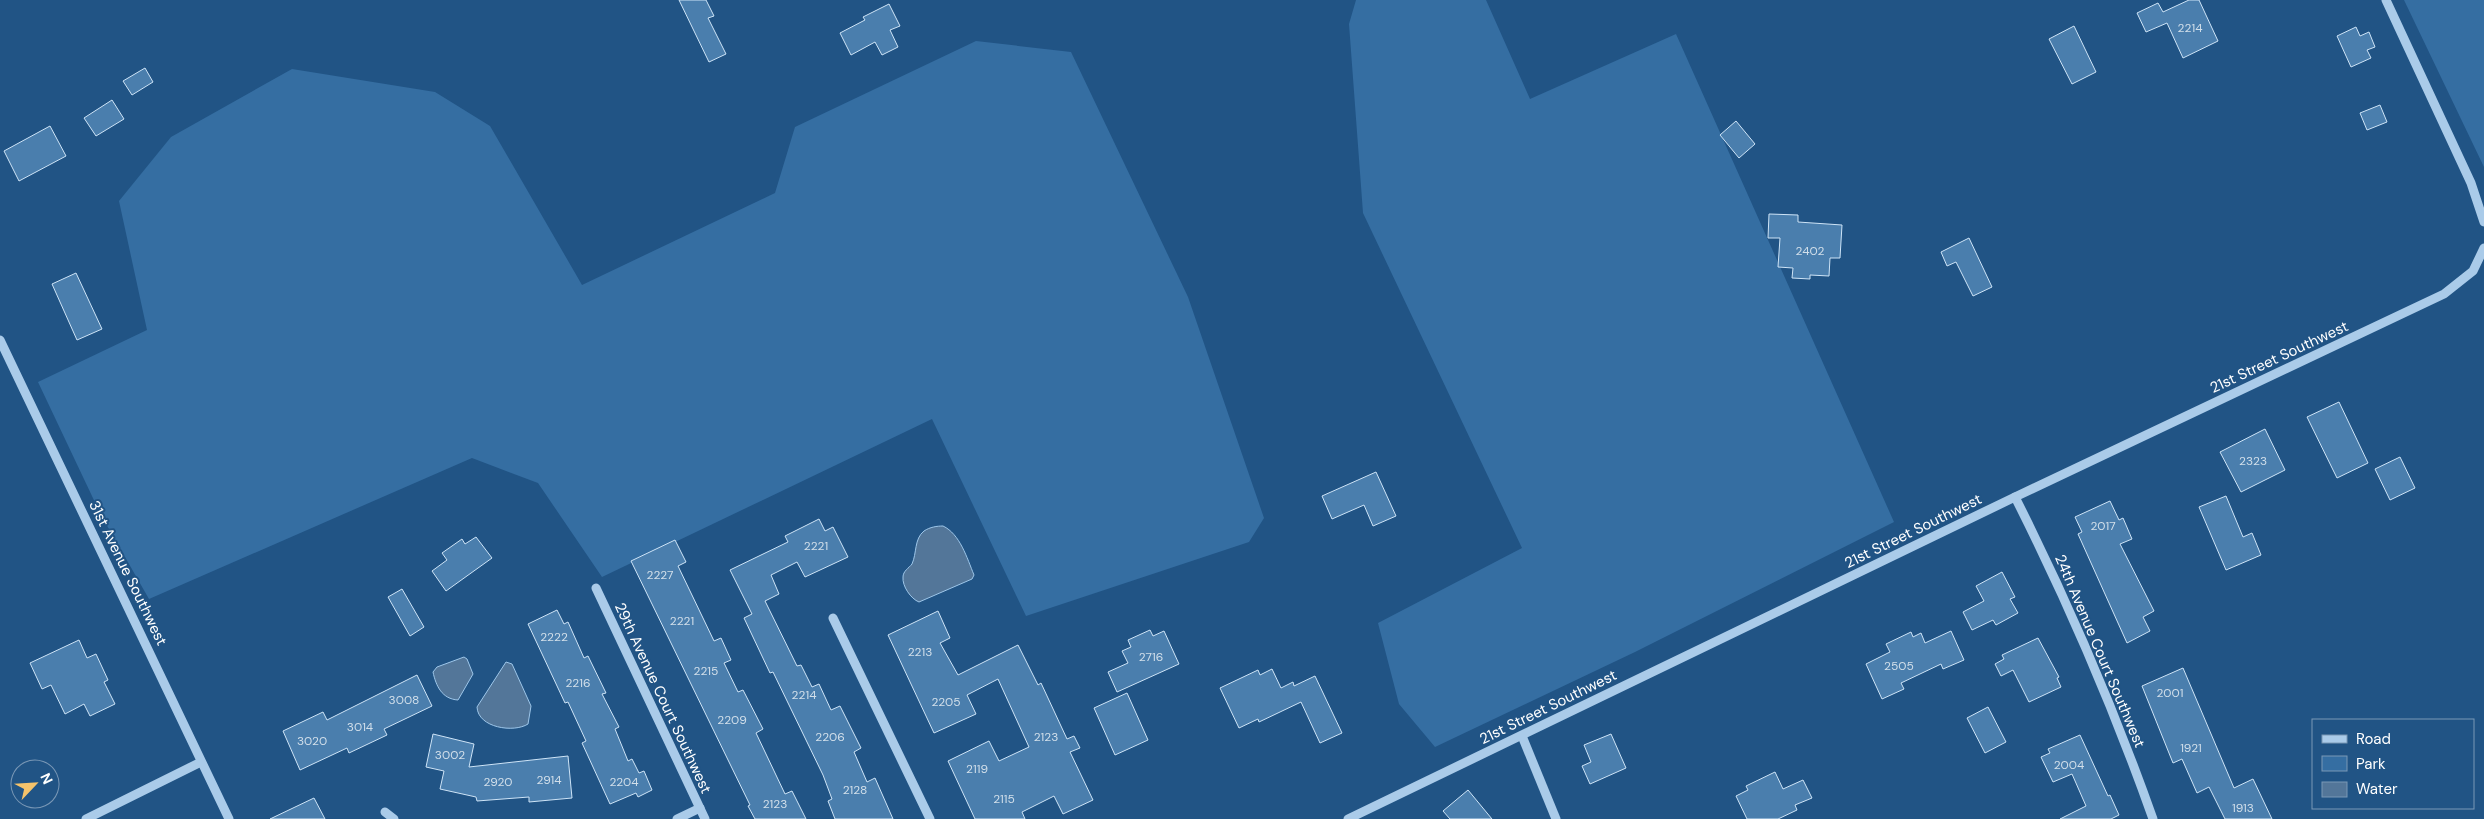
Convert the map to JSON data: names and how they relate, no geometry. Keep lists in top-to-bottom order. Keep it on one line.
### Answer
{"streets":{"street":["21st Street Southwest","31st Avenue Southwest","24th Avenue Court Southwest","29th Avenue Court Southwest"]},"crossings":[["21st Street Southwest","24th Avenue Court Southwest"]],"house_numbers":["2214","2402","2323","2017","2221","2227","2221","2222","2213","2716","2505","2215","2216","2001","2214","3008","2205","2209","3014","2206","2123","3020","1921","3002","2004","2119","2914","2920","2204","2128","2115","2123","1913"],"legend":["Road","Park","Water"],"north":"top right"}
